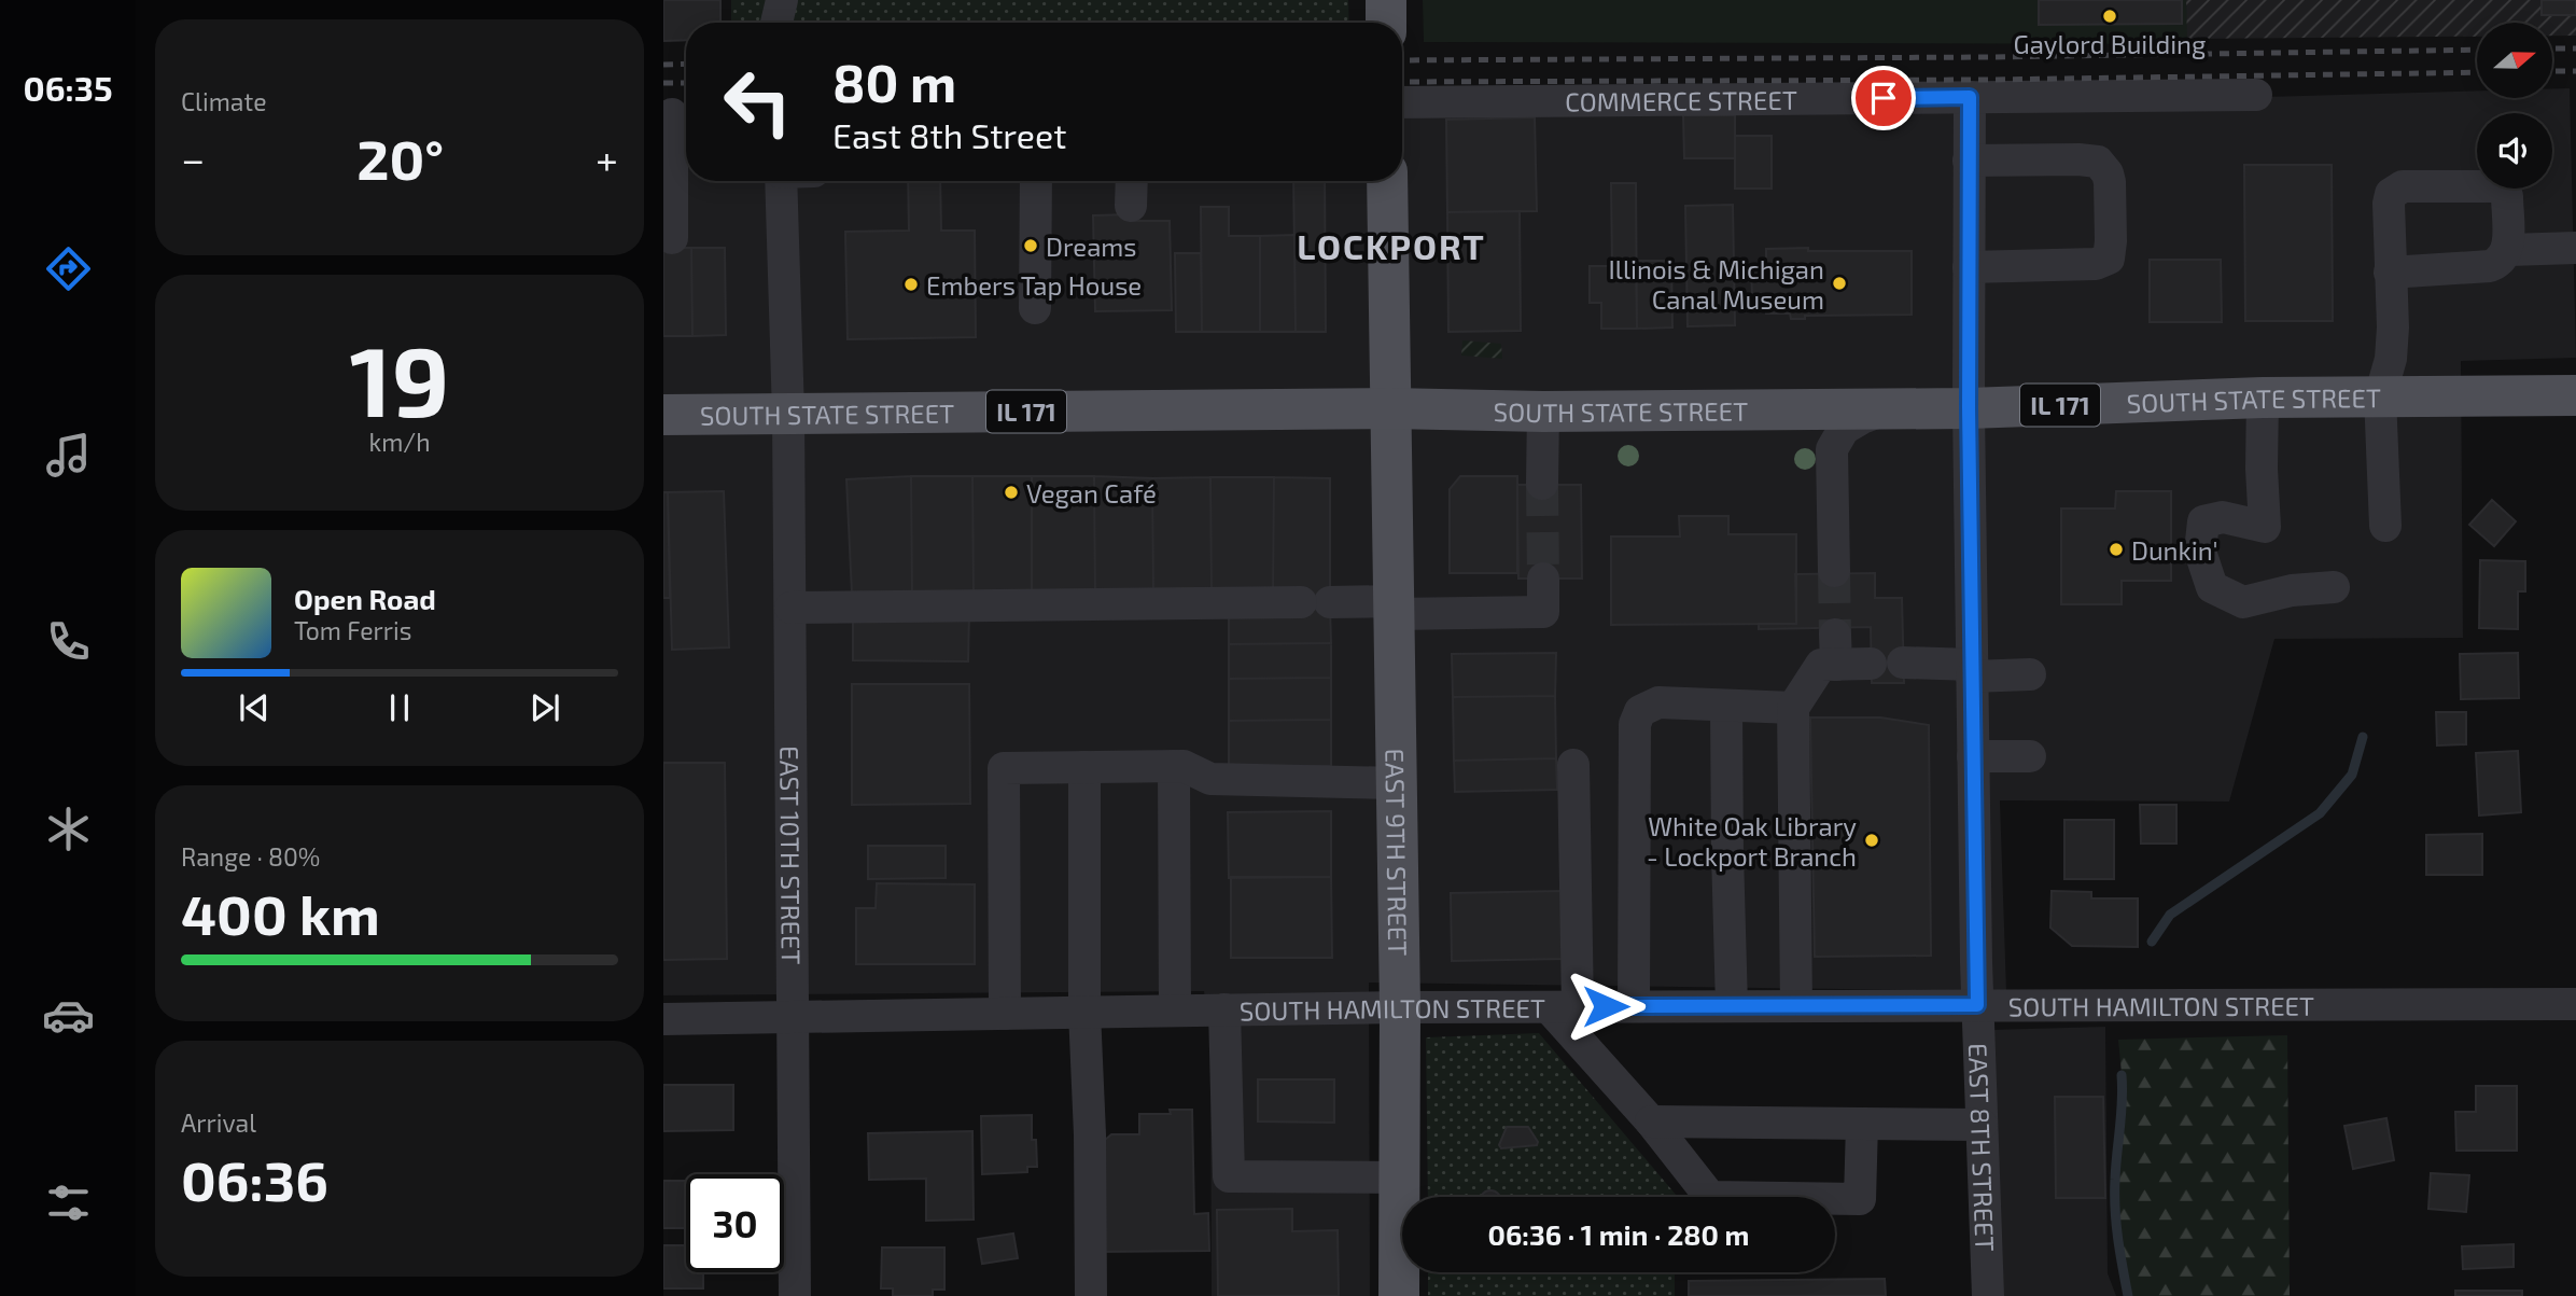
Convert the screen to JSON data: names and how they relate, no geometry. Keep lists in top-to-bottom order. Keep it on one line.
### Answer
{"streets":{"main road":["SOUTH STATE STREET","IL 171","EAST 9TH STREET"],"street":["COMMERCE STREET","EAST 10TH STREET","SOUTH HAMILTON STREET","EAST 8TH STREET"]},"crossings":[["COMMERCE STREET","EAST 8TH STREET"],["SOUTH STATE STREET","EAST 9TH STREET"],["SOUTH STATE STREET","EAST 10TH STREET"],["SOUTH STATE STREET","EAST 8TH STREET"],["EAST 9TH STREET","SOUTH HAMILTON STREET"],["EAST 10TH STREET","SOUTH HAMILTON STREET"],["SOUTH HAMILTON STREET","EAST 8TH STREET"]],"districts":["LOCKPORT"],"places":["Gaylord Building","Dreams","Illinois & Michigan Canal Museum","Embers Tap House","Vegan Café","Dunkin'","White Oak Library - Lockport Branch"],"north":"right","page":{"tabs":"06:35","tile":["Climate",["19","km/h"],["Range · 80%","400 km"],["Arrival","06:36"]],"turn":["80 m","East 8th Street"],"heat":["−","20°","+"],"song":["Open Road","Tom Ferris"],"limit":"30","trip":"06:36 · 1 min · 280 m"}}
